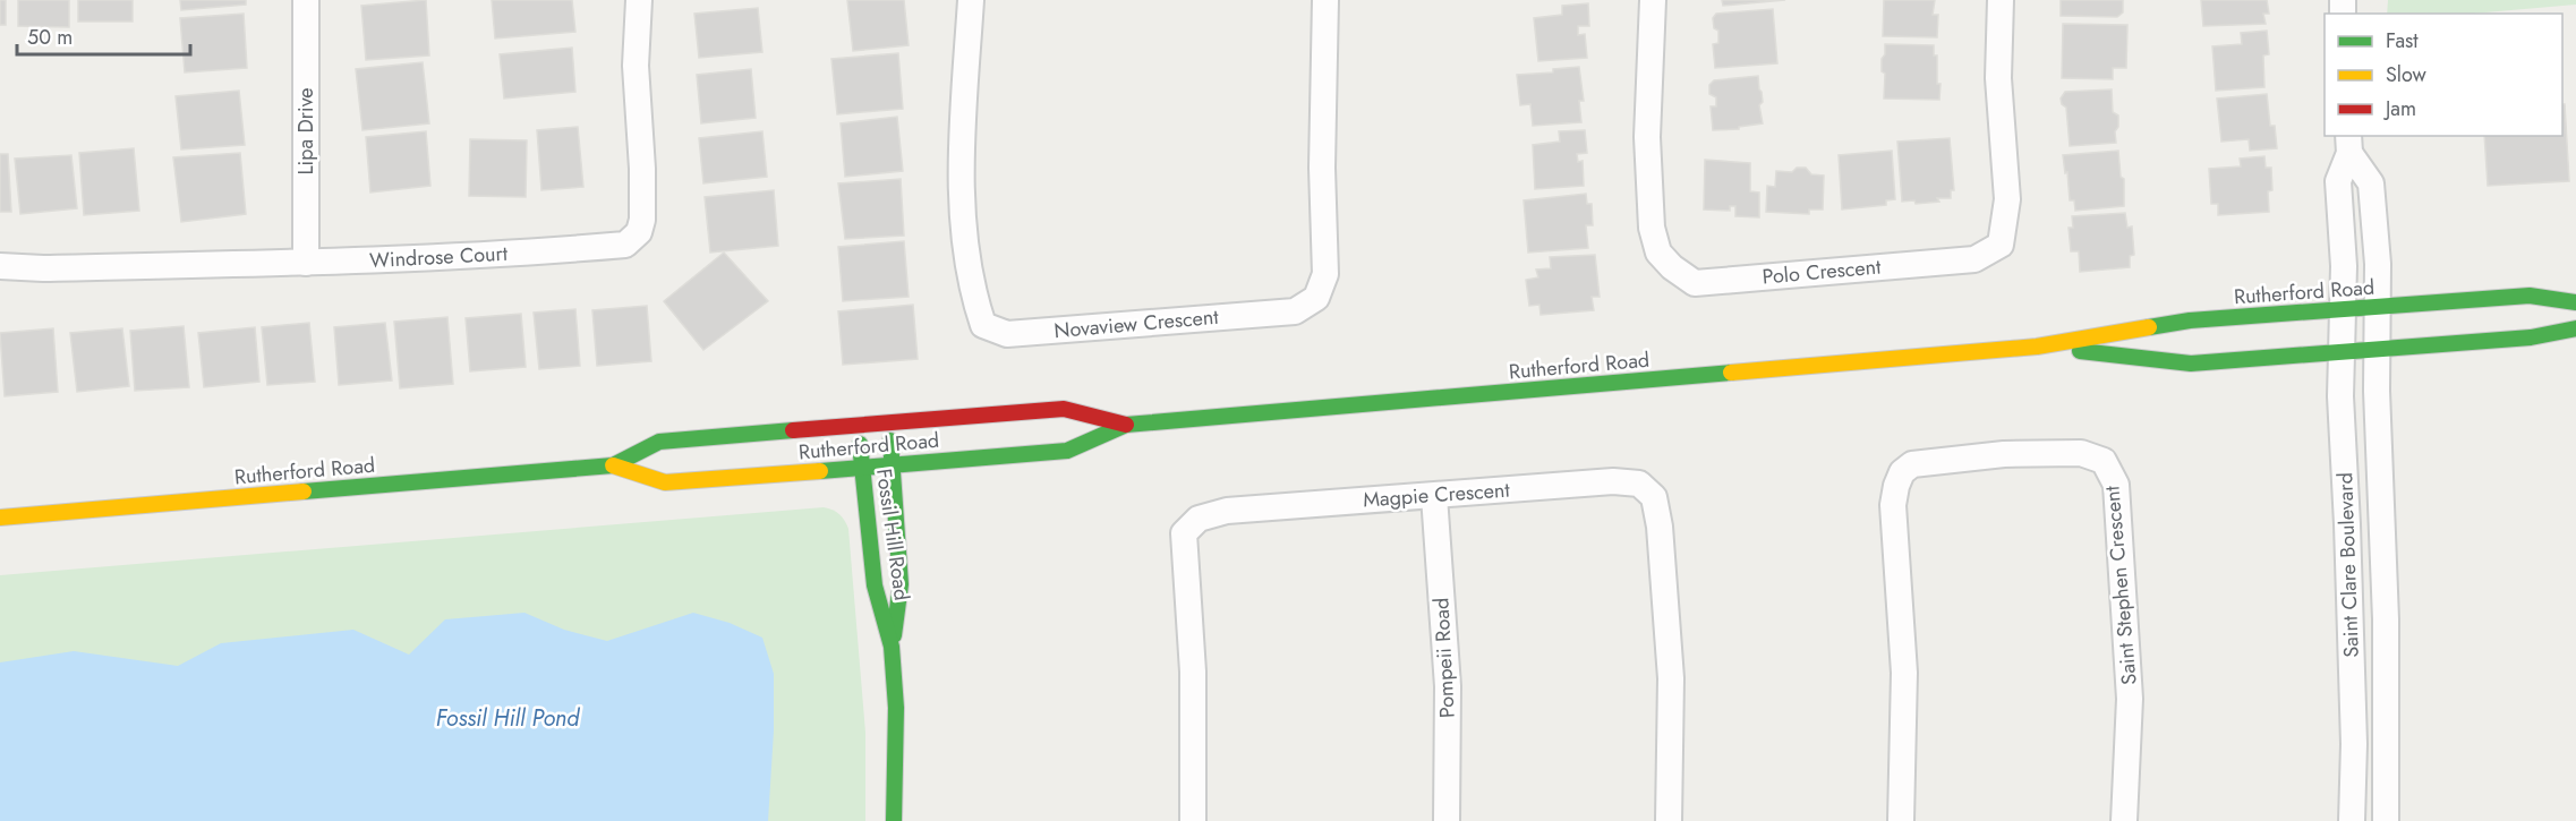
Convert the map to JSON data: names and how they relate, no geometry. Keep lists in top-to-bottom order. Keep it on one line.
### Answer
{"streets":{"main road":["Rutherford Road","Fossil Hill Road"],"street":["Lipa Drive","Windrose Court","Polo Crescent","Novaview Crescent","Magpie Crescent","Saint Clare Boulevard","Saint Stephen Crescent","Pompeii Road"]},"crossings":[["Lipa Drive","Windrose Court"],["Rutherford Road","Fossil Hill Road"],["Rutherford Road","Saint Clare Boulevard"],["Magpie Crescent","Pompeii Road"]],"water":["Fossil Hill Pond"],"legend":["Fast","Slow","Jam"],"scale_bar":"50 m"}
